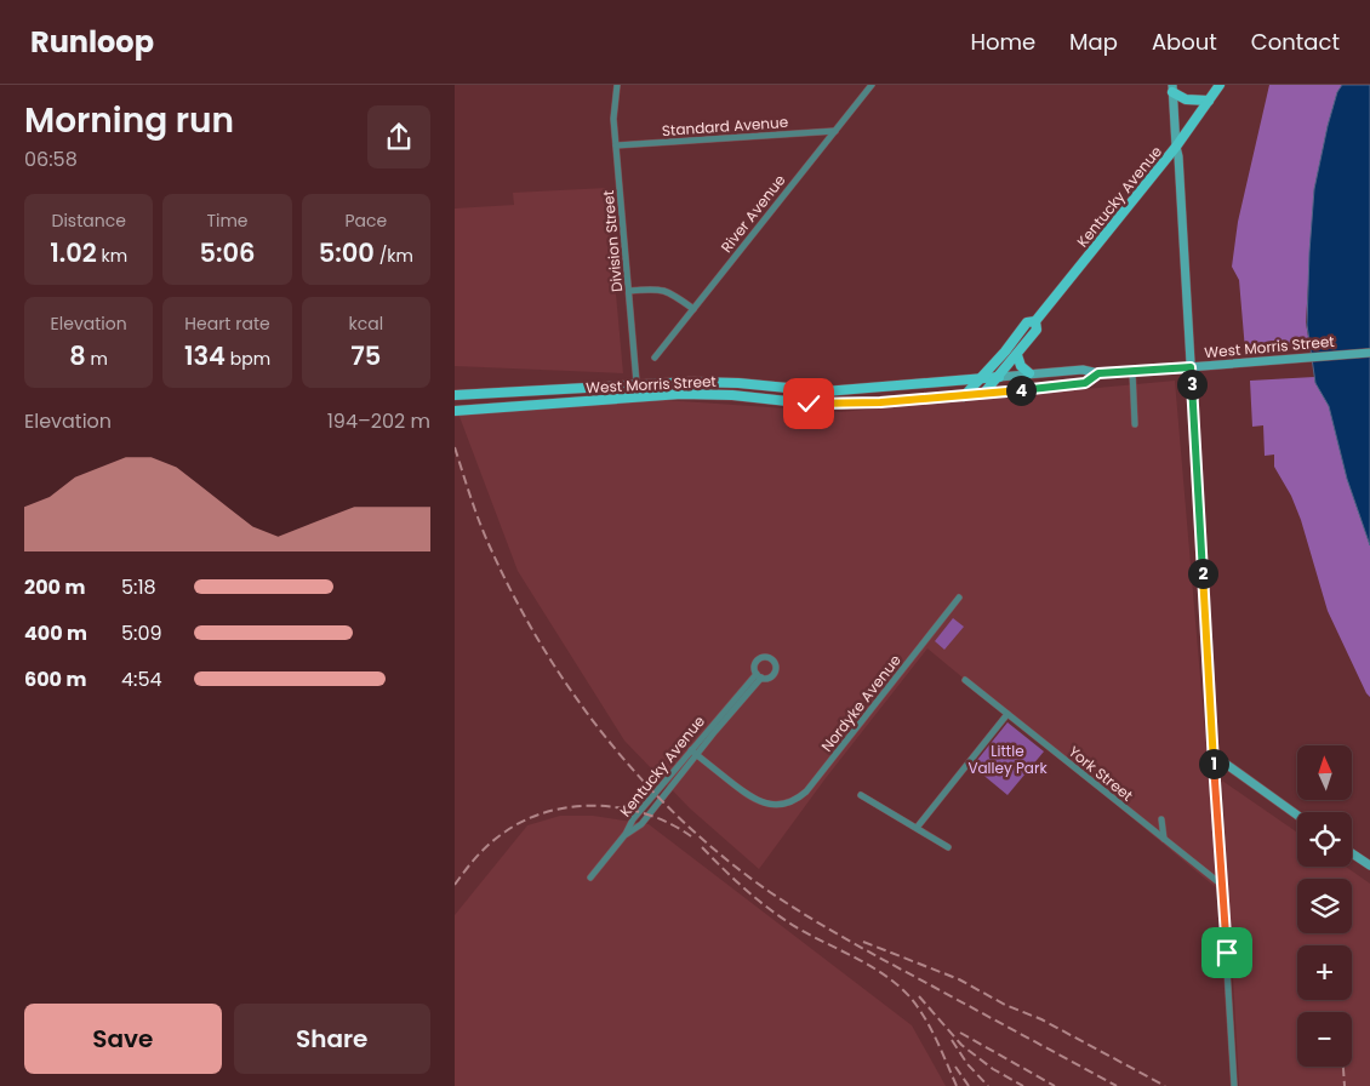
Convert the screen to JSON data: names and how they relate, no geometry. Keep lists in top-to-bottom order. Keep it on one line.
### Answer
{"streets":{"main road":["Kentucky Avenue","West Morris Street"],"street":["Standard Avenue","River Avenue","Division Street","Nordyke Avenue","York Street"]},"crossings":[["Standard Avenue","River Avenue"],["Standard Avenue","Division Street"],["Kentucky Avenue","West Morris Street"],["Kentucky Avenue","Nordyke Avenue"],["Division Street","West Morris Street"]],"parks":["Little Valley Park"],"north":"top","page":{"header":"Runloop","nav":["Home","Map","About","Contact"],"heading":["Morning run","06:58"],"stats":[["Distance","1.02 km"],["Time","5:06"],["Pace","5:00 /km"],["Elevation","8 m"],["Heart rate","134 bpm"],["kcal","75"]],"pins":["3","4","2","1"],"chart":["Elevation","194–202 m"],"list":[{"name":"200 m","note":"5:18"},{"name":"400 m","note":"5:09"},{"name":"600 m","note":"4:54"}],"map_buttons":["+","−"],"buttons":["Save","Share"]}}
